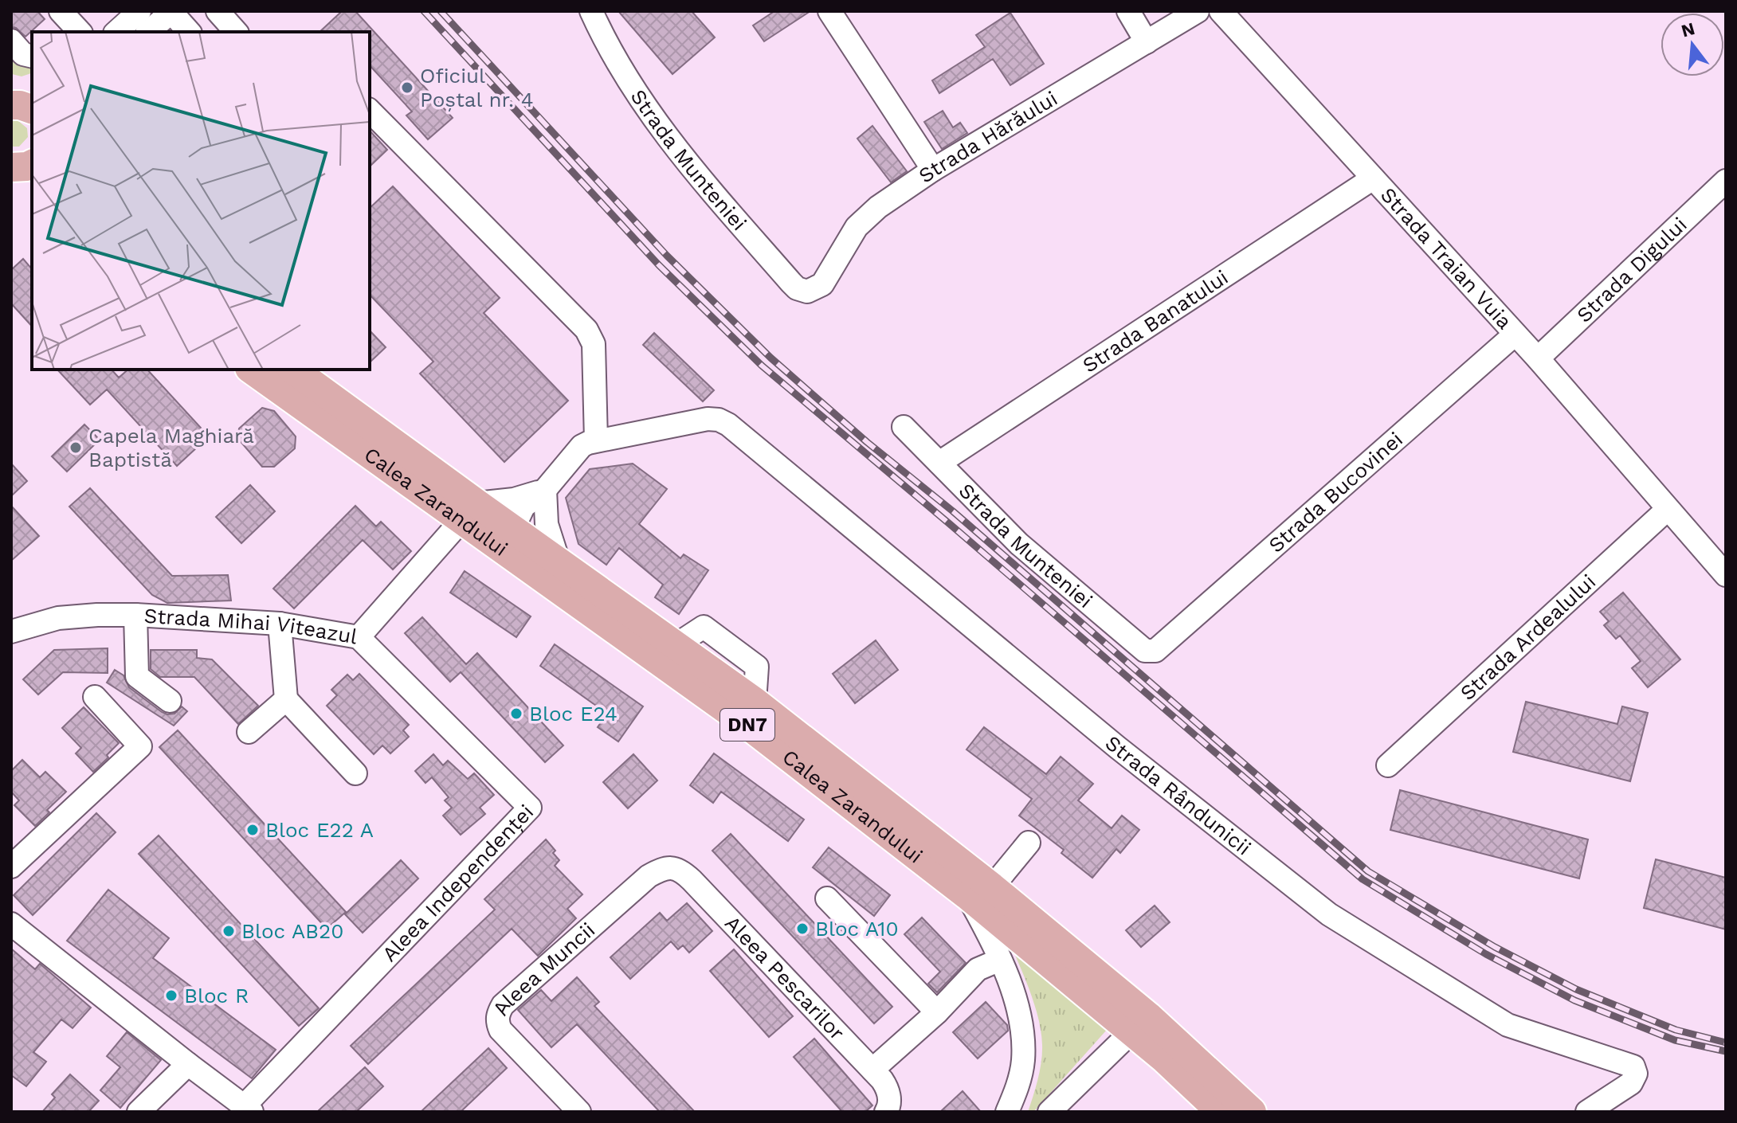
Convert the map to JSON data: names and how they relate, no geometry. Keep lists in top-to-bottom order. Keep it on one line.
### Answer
{"streets":{"main road":["Calea Zarandului","DN7"],"street":["Strada Hărăului","Strada Munteniei","Strada Traian Vuia","Strada Digului","Strada Banatului","Strada Bucovinei","Strada Mihai Viteazul","Strada Ardealului","Strada Rândunicii","Aleea Independenței","Aleea Muncii","Aleea Pescarilor"]},"crossings":[["Strada Hărăului","Strada Munteniei"],["Strada Munteniei","Strada Banatului"],["Strada Munteniei","Strada Bucovinei"],["Strada Traian Vuia","Strada Digului"],["Strada Traian Vuia","Strada Banatului"],["Strada Traian Vuia","Strada Bucovinei"],["Strada Traian Vuia","Strada Ardealului"],["Calea Zarandului","Strada Mihai Viteazul"],["Strada Mihai Viteazul","Aleea Independenței"],["Aleea Muncii","Aleea Pescarilor"]],"places":["Oficiul Poștal nr. 4","Capela Maghiară Baptistă","Bloc E24","Bloc E22 A","Bloc A10","Bloc AB20","Bloc R"],"north":"top"}
